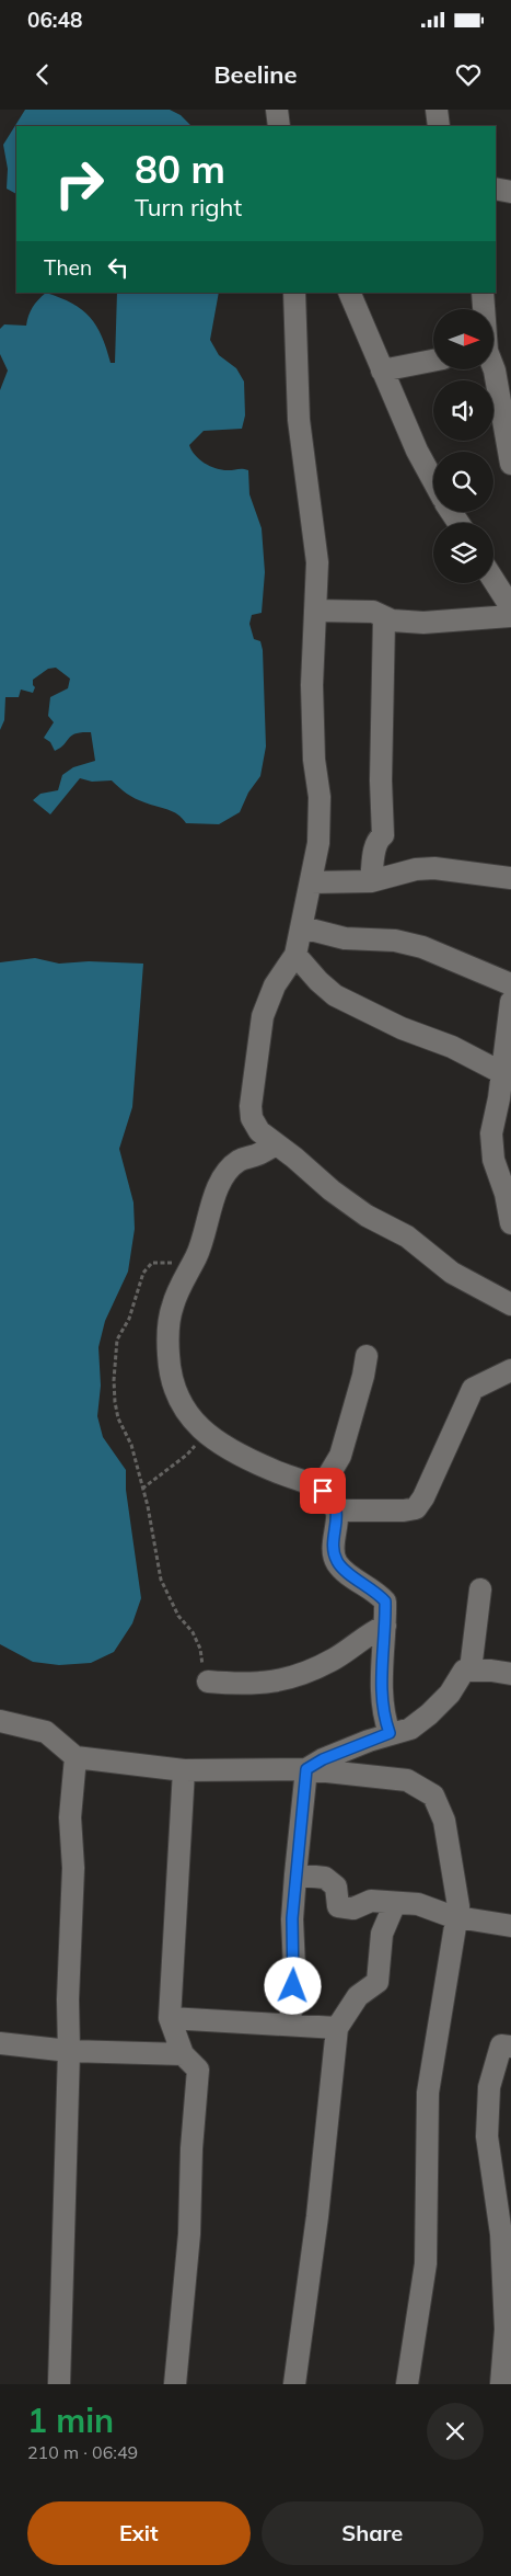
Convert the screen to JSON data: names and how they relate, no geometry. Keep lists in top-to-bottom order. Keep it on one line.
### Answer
{"north":"right","page":{"status":"06:48","header":"Beeline","turn":["80 m","Turn right"],"then":"Then","heading":["1 min","210 m · 06:49"],"buttons":["Exit","Share"]}}
